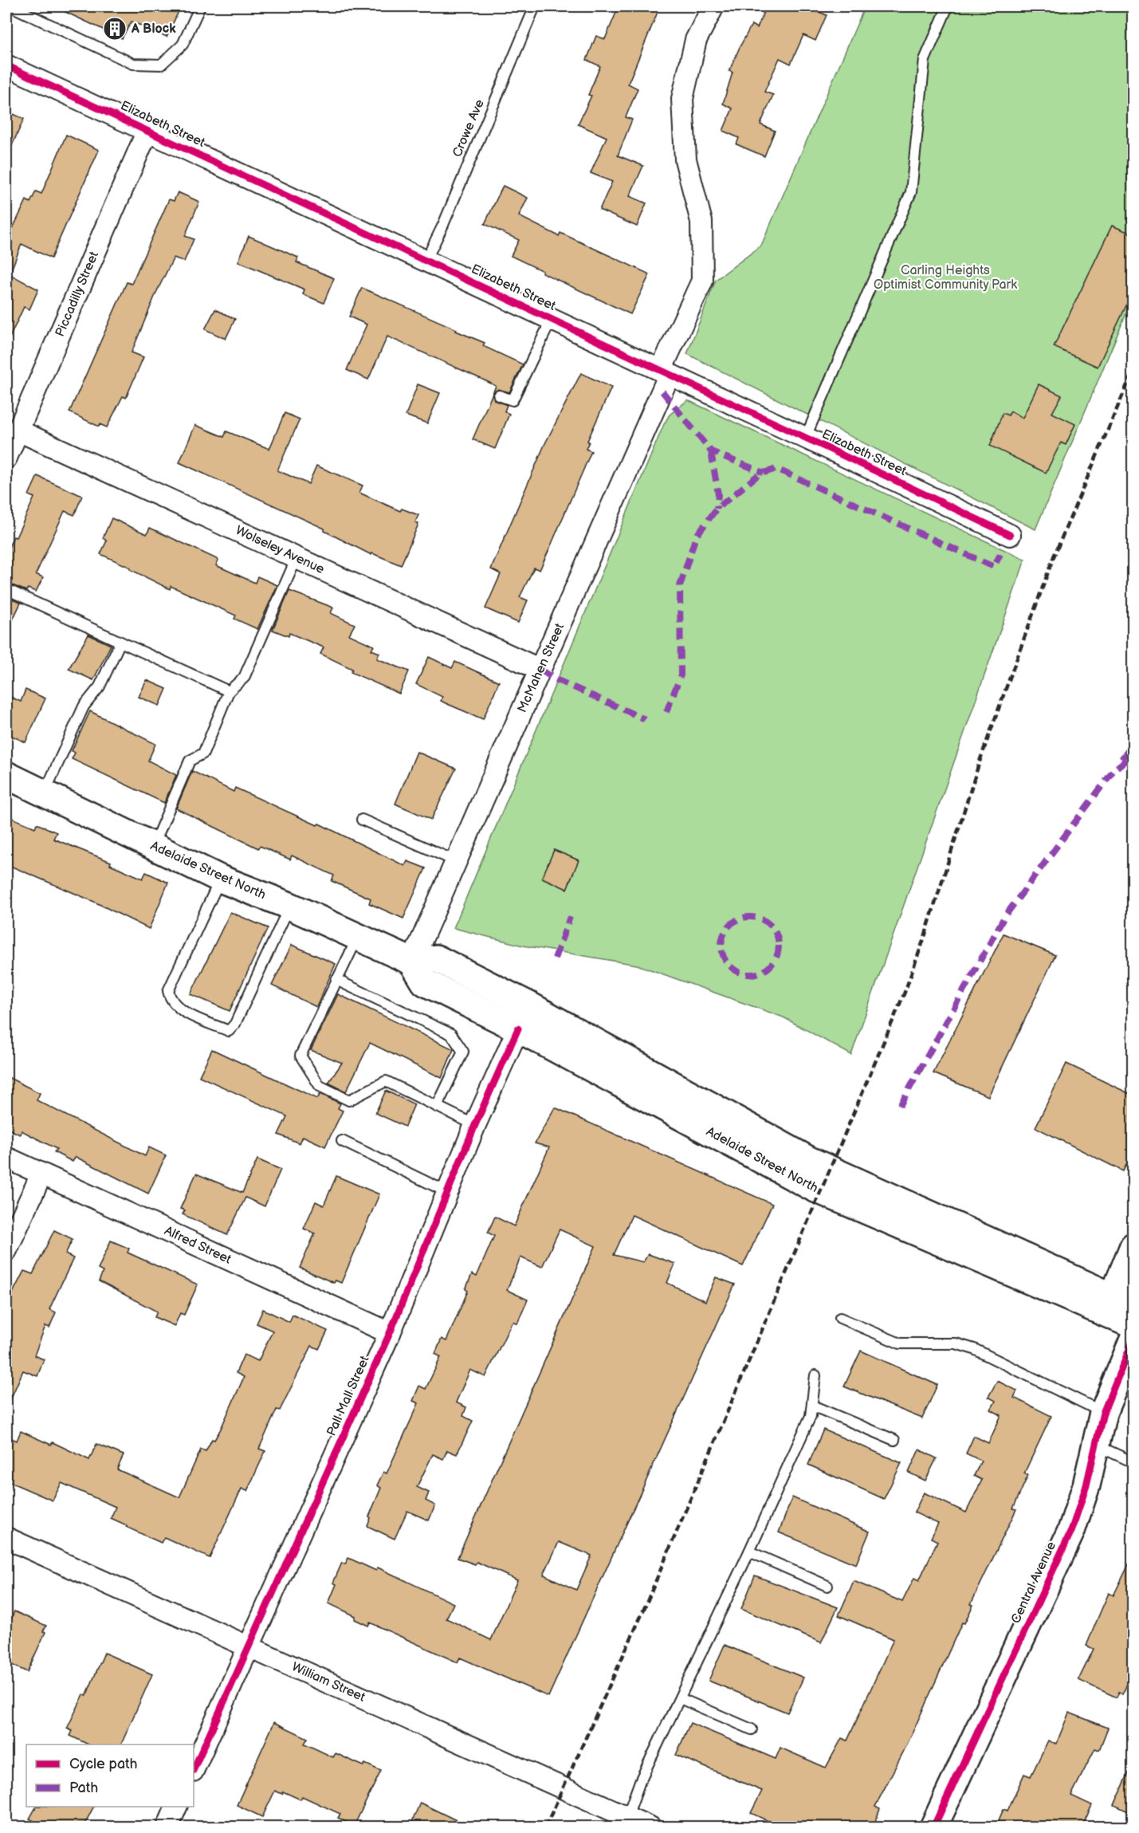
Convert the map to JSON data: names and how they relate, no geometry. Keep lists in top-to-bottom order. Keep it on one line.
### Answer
{"streets":{"main road":["Adelaide Street North","Central Avenue"],"street":["Elizabeth Street","Piccadilly Street","Wolseley Avenue","McMahen Street","Alfred Street","Pall Mall Street","William Street"],"lane":["Crowe Ave"]},"crossings":[["Elizabeth Street","Crowe Ave"],["Elizabeth Street","Piccadilly Street"],["Elizabeth Street","McMahen Street"],["Piccadilly Street","Wolseley Avenue"],["Wolseley Avenue","McMahen Street"],["McMahen Street","Adelaide Street North"],["Adelaide Street North","Pall Mall Street"],["Alfred Street","Pall Mall Street"],["Pall Mall Street","William Street"]],"parks":["Carling Heights Optimist Community Park"],"places":{"building":["A Block"]},"legend":["Cycle path","Path"]}
